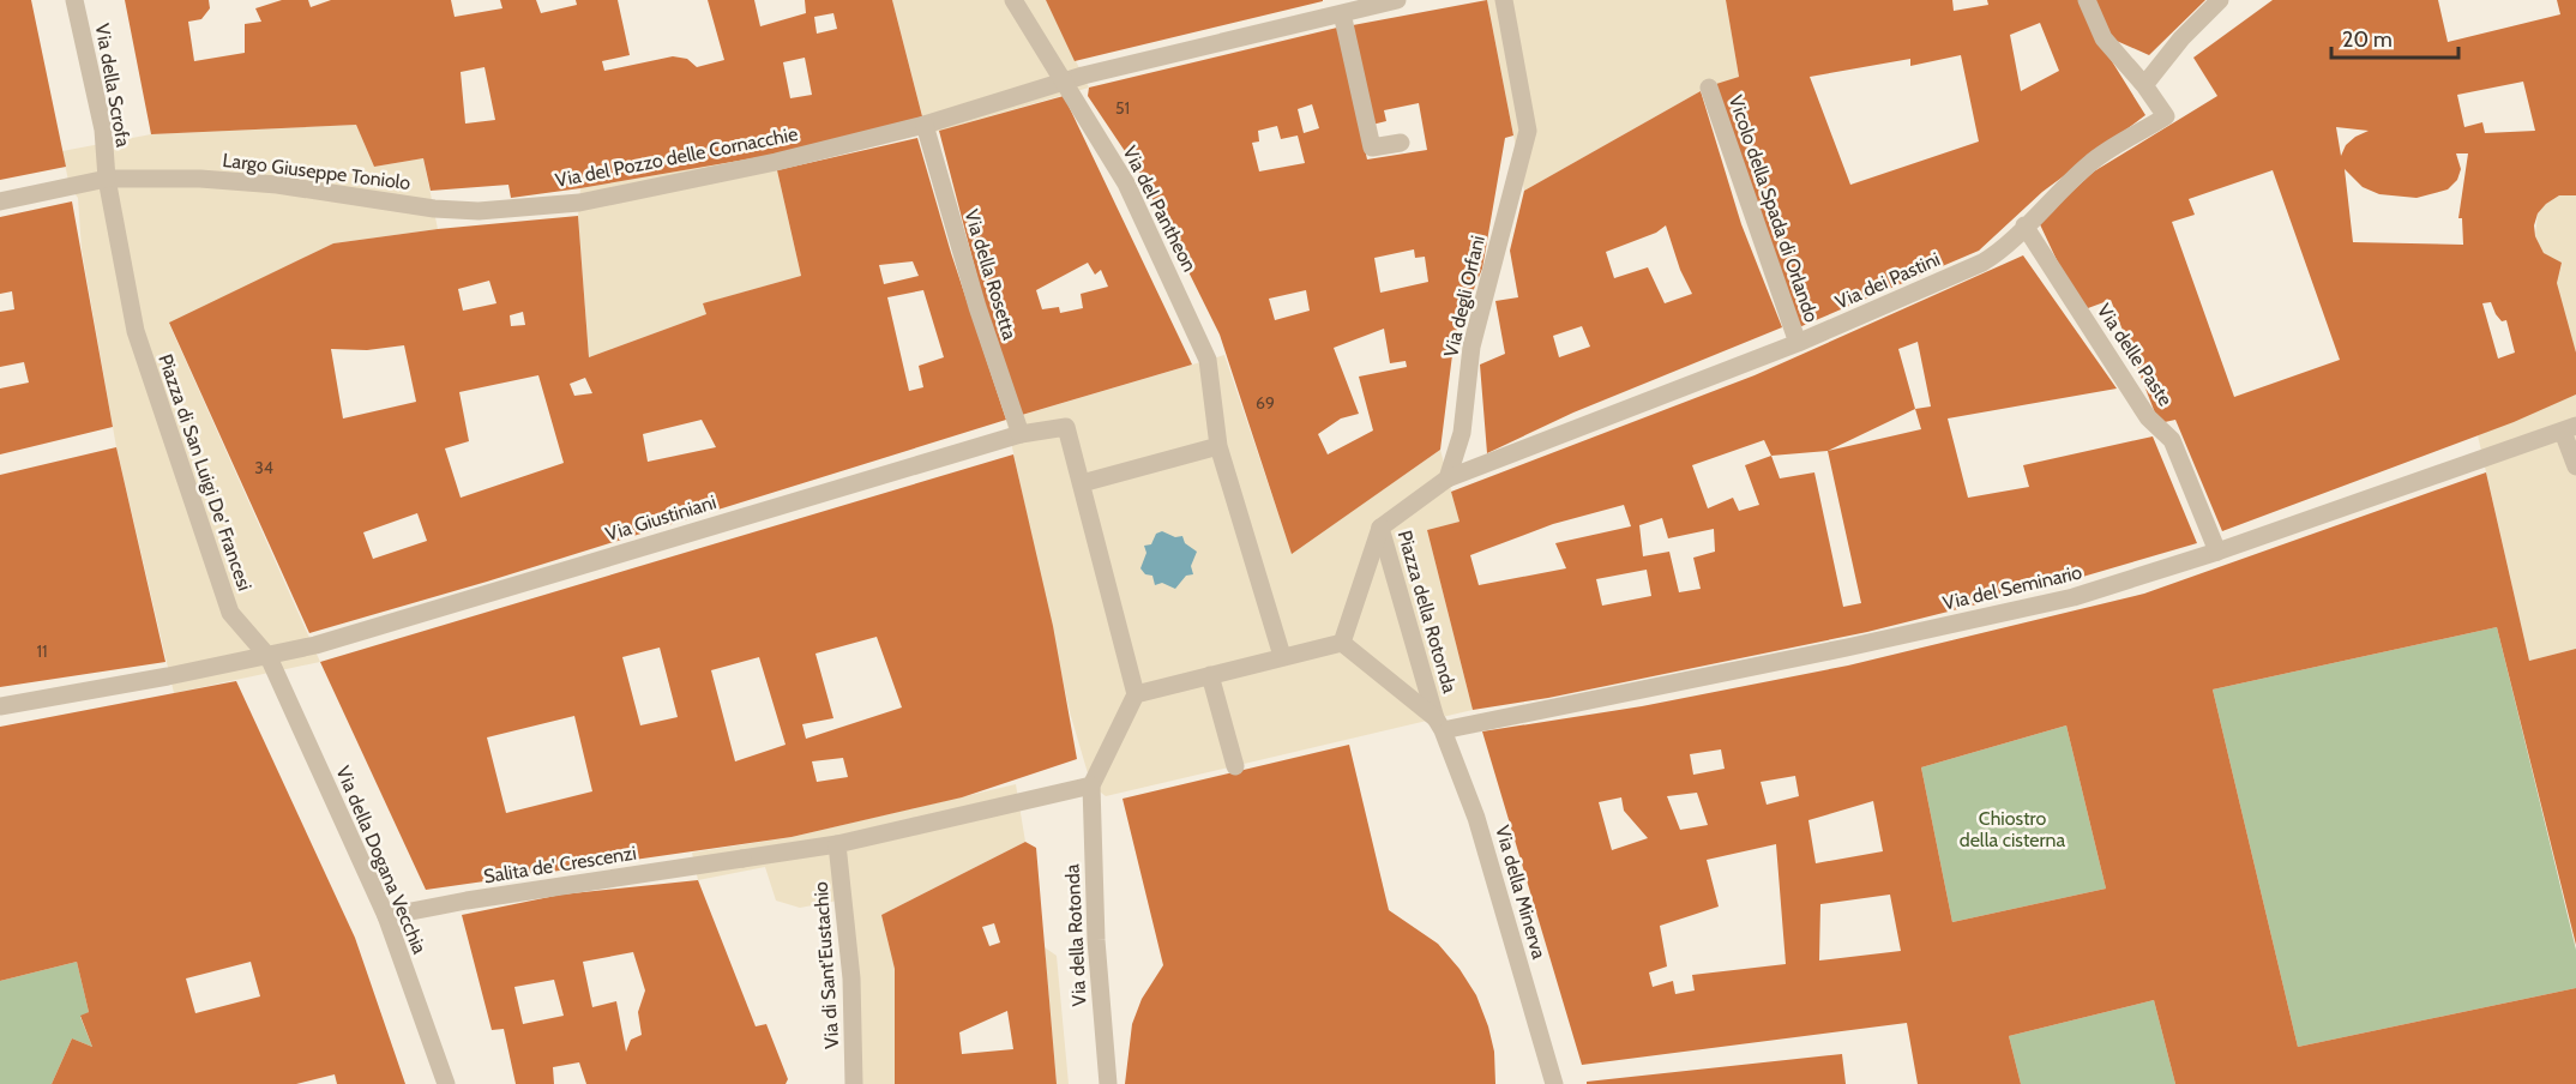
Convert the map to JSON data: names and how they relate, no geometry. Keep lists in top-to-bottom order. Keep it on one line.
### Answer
{"streets":{"street":["Via della Scrofa","Via del Pozzo delle Cornacchie","Largo Giuseppe Toniolo","Via del Pantheon","Vicolo della Spada di Orlando","Via della Rosetta","Via dei Pastini","Via degli Orfani","Via delle Paste","Piazza di San Luigi De' Francesi","Via Giustiniani","Via del Seminario","Piazza della Rotonda","Via della Dogana Vecchia","Salita de' Crescenzi","Via della Minerva","Via della Rotonda","Via di Sant'Eustachio"]},"crossings":[["Via della Scrofa","Largo Giuseppe Toniolo"],["Via della Scrofa","Piazza di San Luigi De' Francesi"],["Via del Pozzo delle Cornacchie","Largo Giuseppe Toniolo"],["Via del Pozzo delle Cornacchie","Via del Pantheon"],["Via del Pozzo delle Cornacchie","Via della Rosetta"],["Largo Giuseppe Toniolo","Piazza di San Luigi De' Francesi"],["Vicolo della Spada di Orlando","Via dei Pastini"],["Via della Rosetta","Via Giustiniani"],["Via dei Pastini","Via degli Orfani"],["Via dei Pastini","Via delle Paste"],["Via dei Pastini","Piazza della Rotonda"],["Via degli Orfani","Piazza della Rotonda"],["Via delle Paste","Via del Seminario"],["Piazza di San Luigi De' Francesi","Via Giustiniani"],["Piazza di San Luigi De' Francesi","Via della Dogana Vecchia"],["Via Giustiniani","Via della Dogana Vecchia"],["Via del Seminario","Piazza della Rotonda"],["Via del Seminario","Via della Minerva"],["Piazza della Rotonda","Via della Minerva"],["Via della Dogana Vecchia","Salita de' Crescenzi"],["Salita de' Crescenzi","Via di Sant'Eustachio"]],"parks":["Chiostro della cisterna"],"house_numbers":["51","69","34","11"],"scale_bar":"20 m"}
